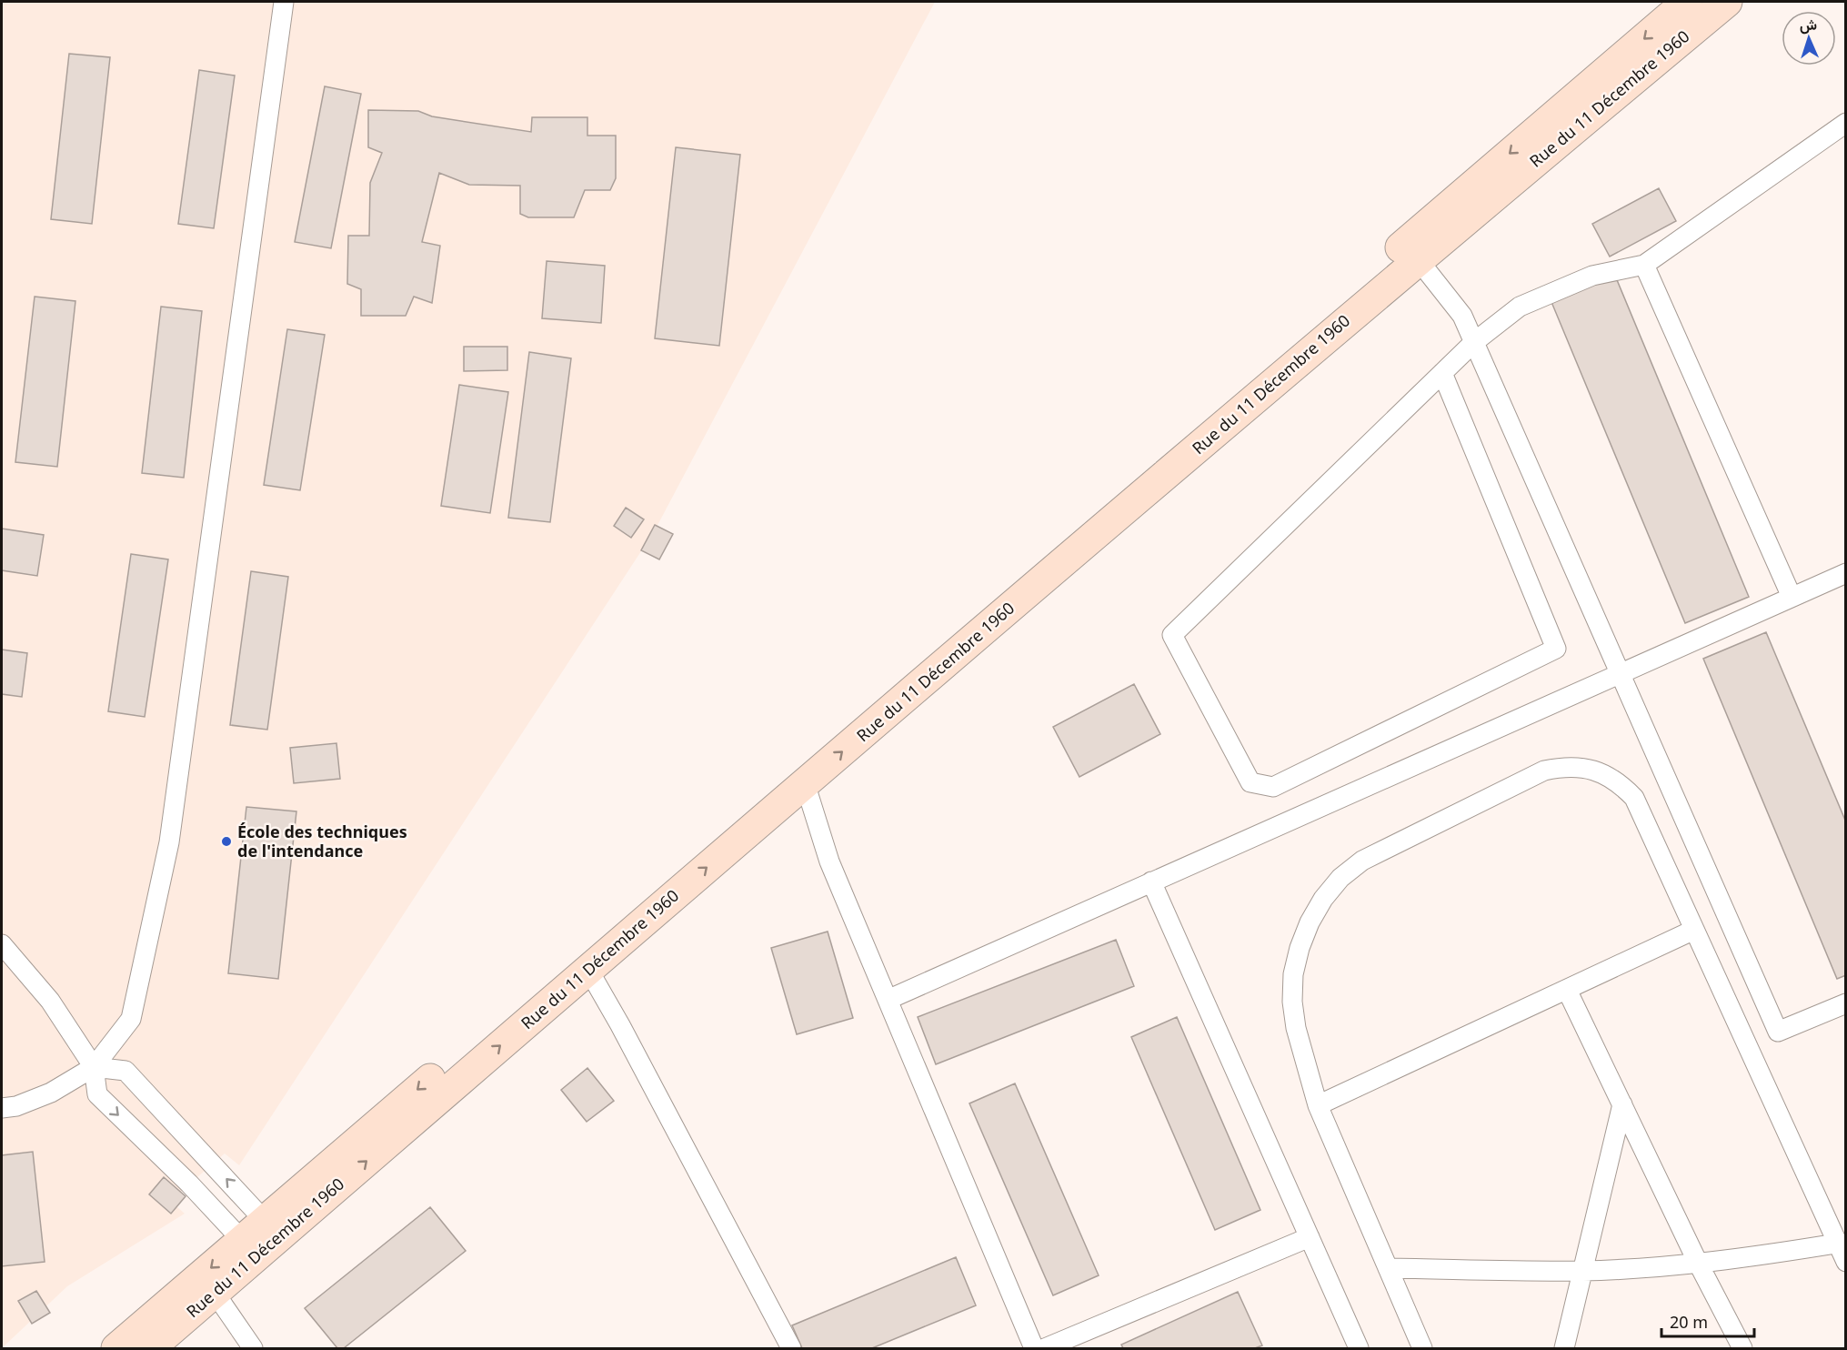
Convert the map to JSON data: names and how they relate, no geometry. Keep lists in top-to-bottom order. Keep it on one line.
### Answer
{"streets":{"main road":["Rue du 11 Décembre 1960"]},"places":["École des techniques de l'intendance"],"scale_bar":"20 m","north":"top"}
